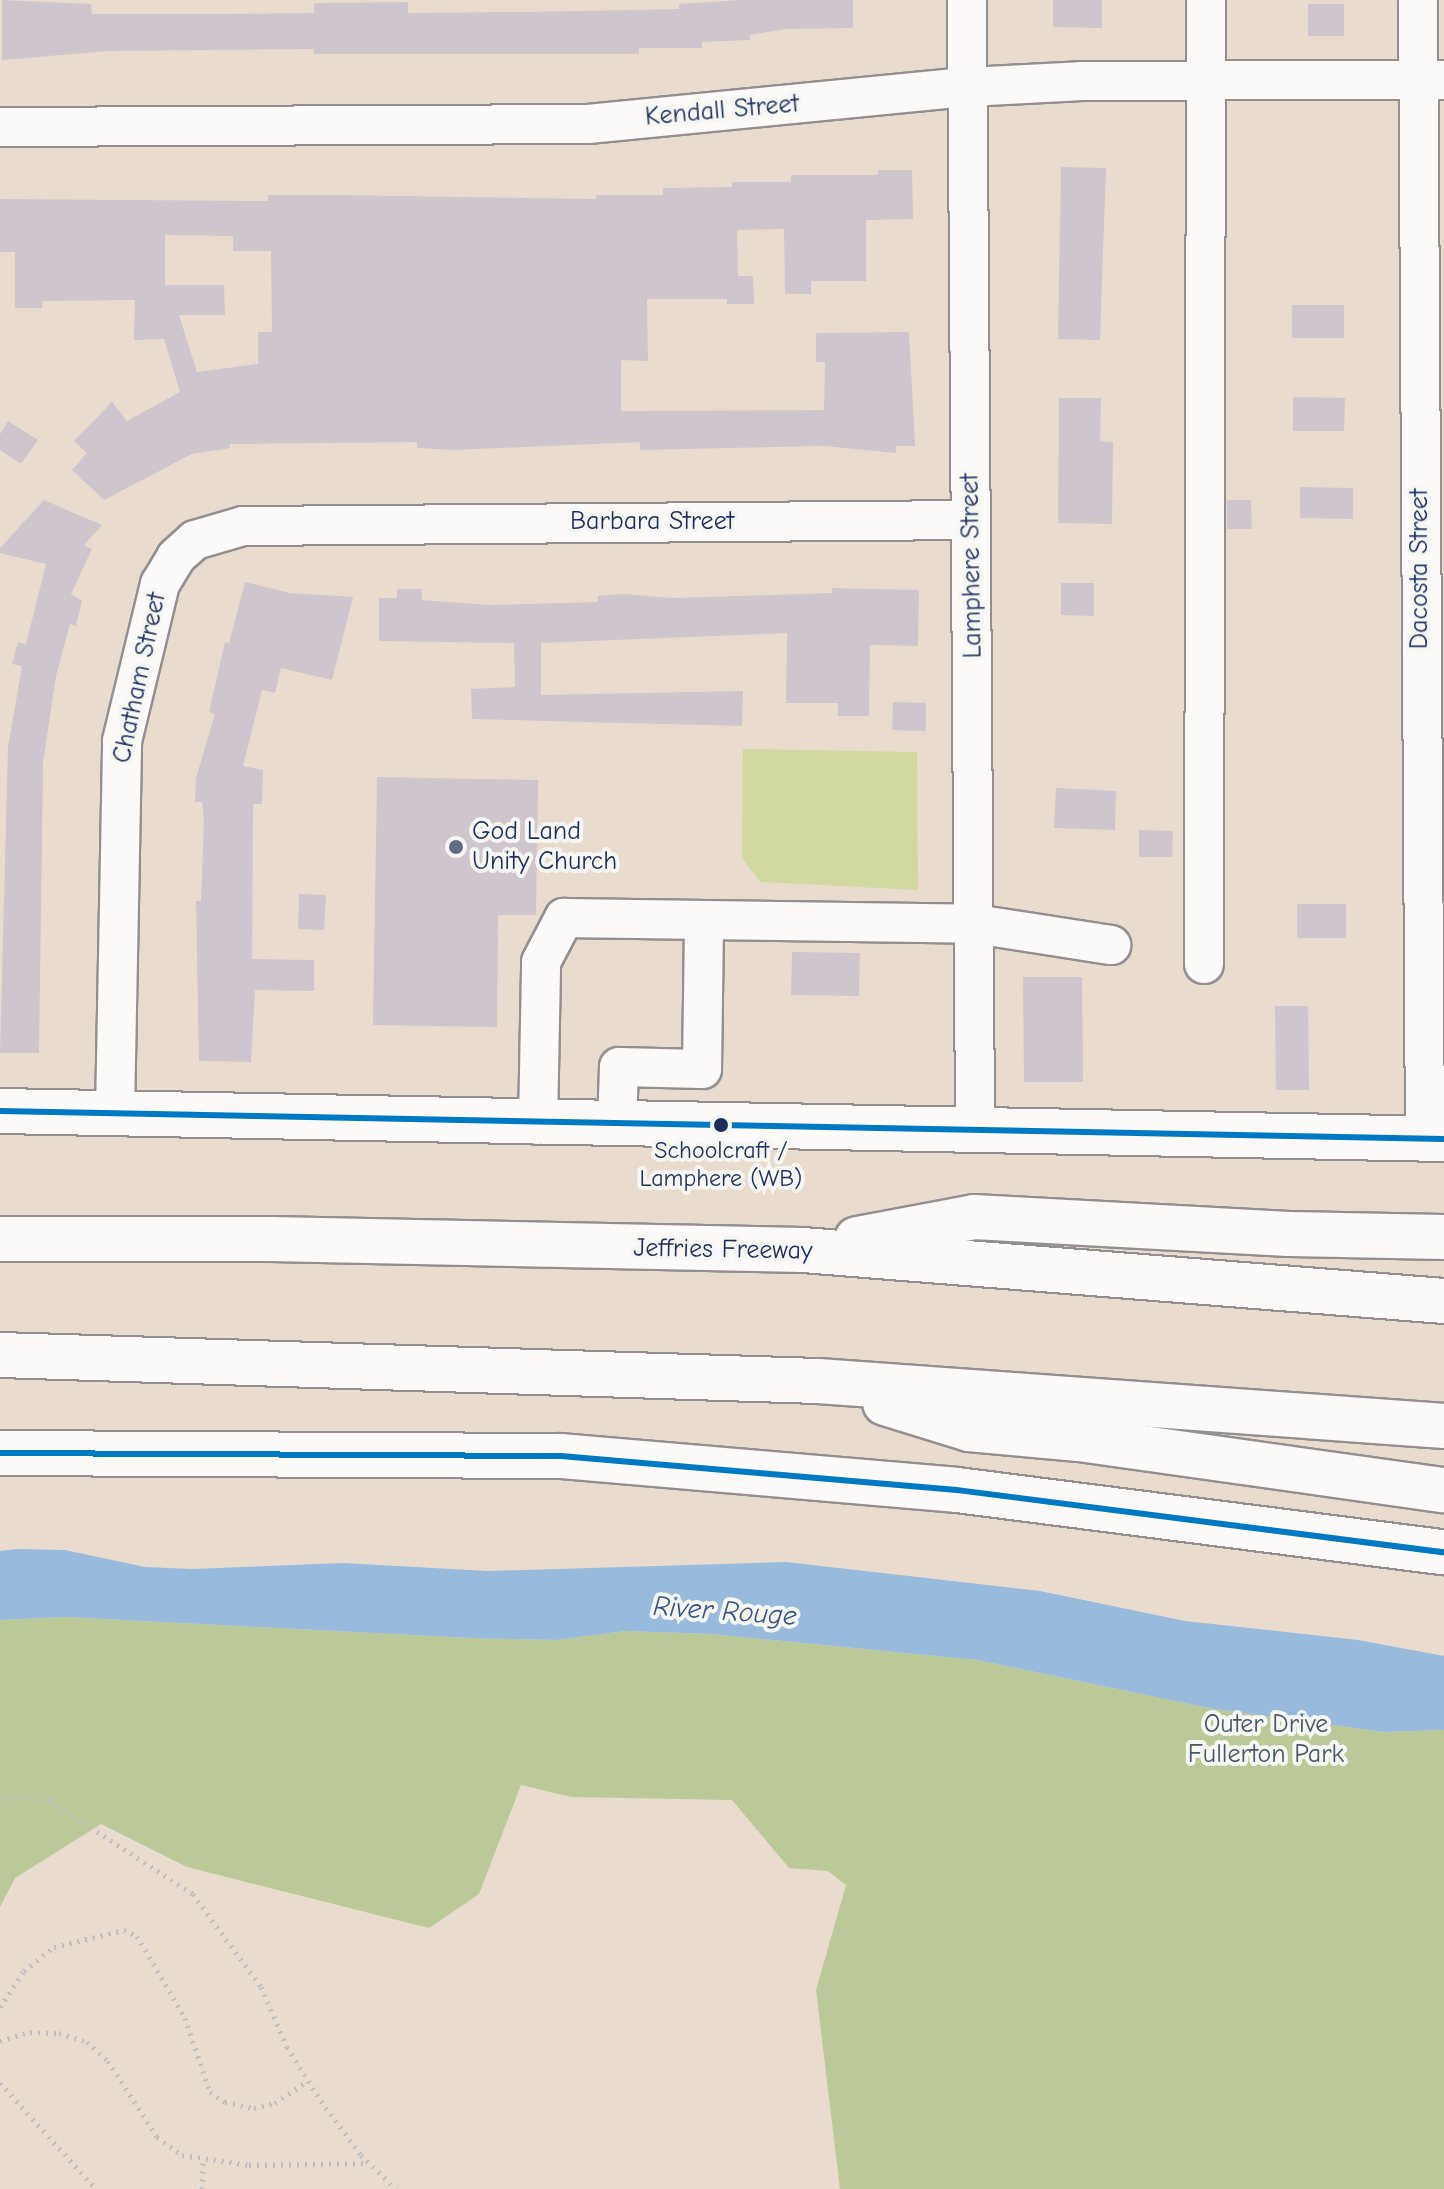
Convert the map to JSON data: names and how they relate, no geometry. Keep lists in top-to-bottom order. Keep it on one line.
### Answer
{"streets":{"main road":["Jeffries Freeway"],"street":["Kendall Street","Barbara Street","Lamphere Street","Dacosta Street","Chatham Street"]},"crossings":[["Kendall Street","Lamphere Street"],["Kendall Street","Dacosta Street"],["Barbara Street","Lamphere Street"],["Barbara Street","Chatham Street"]],"water":["River Rouge"],"parks":["Outer Drive Fullerton Park"],"places":["God Land Unity Church","Schoolcraft / Lamphere (WB)"]}
